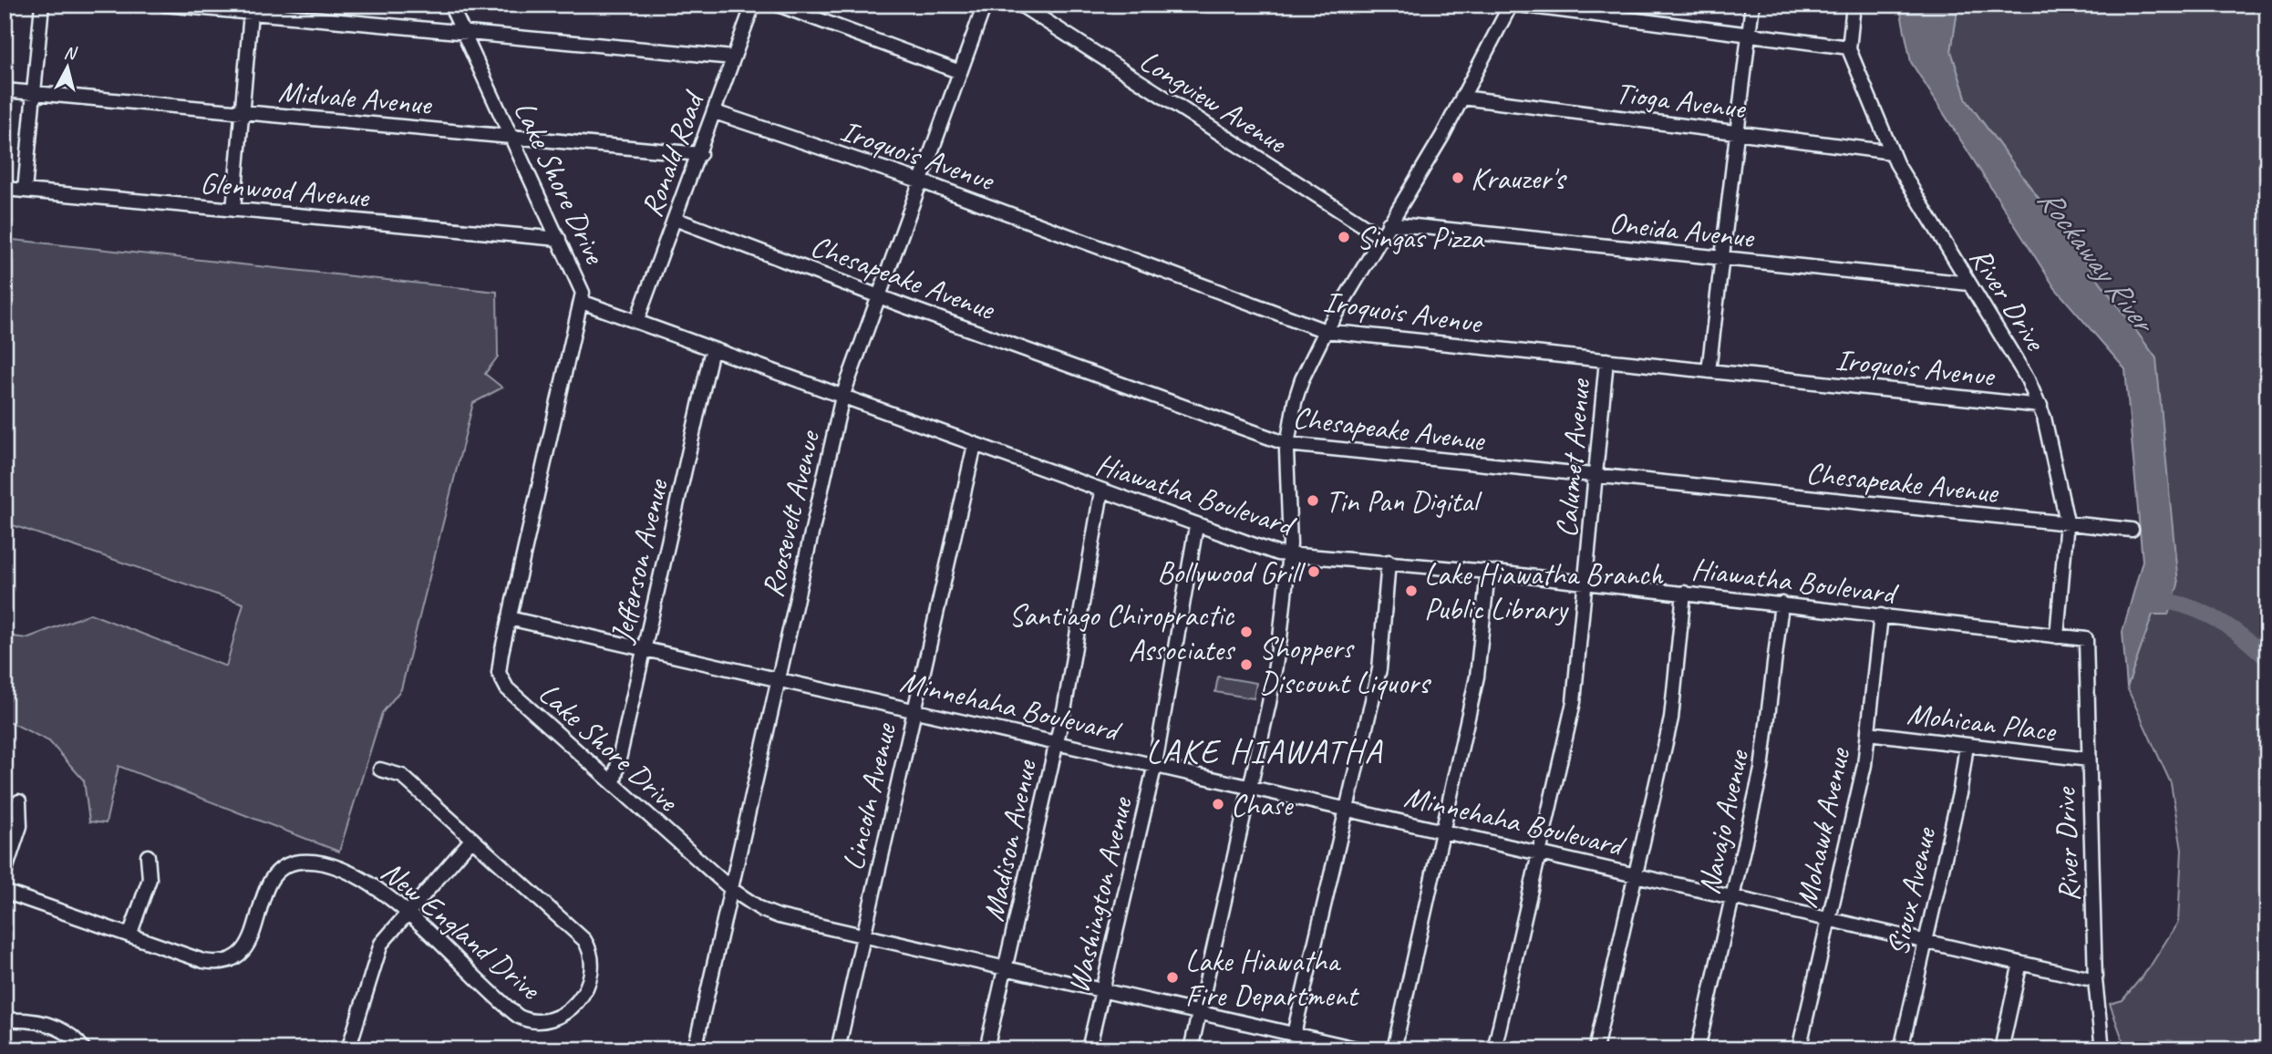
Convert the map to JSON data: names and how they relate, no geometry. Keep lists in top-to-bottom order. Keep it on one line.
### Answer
{"streets":{"street":["Midvale Avenue","Tioga Avenue","Longview Avenue","Iroquois Avenue","Ronald Road","Lake Shore Drive","Glenwood Avenue","Oneida Avenue","Chesapeake Avenue","River Drive","Calumet Avenue","Hiawatha Boulevard","Roosevelt Avenue","Jefferson Avenue","Minnehaha Boulevard","Mohican Place","Lincoln Avenue","Navajo Avenue","Mohawk Avenue","Madison Avenue","Sioux Avenue","Washington Avenue","New England Drive"]},"crossings":[["Midvale Avenue","Ronald Road"],["Midvale Avenue","Lake Shore Drive"],["Tioga Avenue","River Drive"],["Iroquois Avenue","Ronald Road"],["Iroquois Avenue","River Drive"],["Iroquois Avenue","Calumet Avenue"],["Iroquois Avenue","Roosevelt Avenue"],["Ronald Road","Chesapeake Avenue"],["Ronald Road","Hiawatha Boulevard"],["Lake Shore Drive","Glenwood Avenue"],["Lake Shore Drive","Hiawatha Boulevard"],["Lake Shore Drive","Roosevelt Avenue"],["Lake Shore Drive","Jefferson Avenue"],["Lake Shore Drive","Minnehaha Boulevard"],["Lake Shore Drive","Lincoln Avenue"],["Lake Shore Drive","Madison Avenue"],["Lake Shore Drive","Washington Avenue"],["Oneida Avenue","River Drive"],["Chesapeake Avenue","River Drive"],["Chesapeake Avenue","Calumet Avenue"],["Chesapeake Avenue","Roosevelt Avenue"],["River Drive","Hiawatha Boulevard"],["River Drive","Minnehaha Boulevard"],["River Drive","Mohican Place"],["Calumet Avenue","Hiawatha Boulevard"],["Calumet Avenue","Minnehaha Boulevard"],["Hiawatha Boulevard","Roosevelt Avenue"],["Hiawatha Boulevard","Jefferson Avenue"],["Hiawatha Boulevard","Lincoln Avenue"],["Hiawatha Boulevard","Navajo Avenue"],["Hiawatha Boulevard","Mohawk Avenue"],["Hiawatha Boulevard","Madison Avenue"],["Hiawatha Boulevard","Washington Avenue"],["Roosevelt Avenue","Minnehaha Boulevard"],["Jefferson Avenue","Minnehaha Boulevard"],["Minnehaha Boulevard","Lincoln Avenue"],["Minnehaha Boulevard","Navajo Avenue"],["Minnehaha Boulevard","Mohawk Avenue"],["Minnehaha Boulevard","Madison Avenue"],["Minnehaha Boulevard","Sioux Avenue"],["Minnehaha Boulevard","Washington Avenue"],["Mohican Place","Mohawk Avenue"],["Mohican Place","Sioux Avenue"]],"districts":["LAKE HIAWATHA"],"water":["Rockaway River"],"places":["Krauzer's","Singas Pizza","Tin Pan Digital","Bollywood Grill","Lake Hiawatha Branch Public Library","Santiago Chiropractic Associates","Shoppers Discount Liquors","Chase","Lake Hiawatha Fire Department"],"north":"top"}
